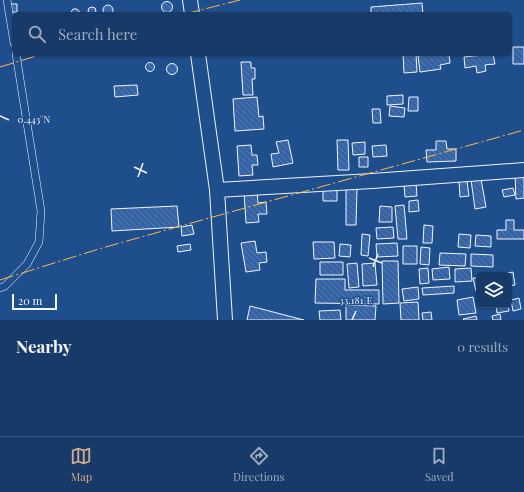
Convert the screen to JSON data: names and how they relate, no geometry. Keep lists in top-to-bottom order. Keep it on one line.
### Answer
{"scale_bar":"20 m","page":{"search":"Search here","scale":"20 m","heading":["Nearby","0 results"],"nav":["Map","Directions","Saved"]},"coordinates":["0.443°N","33.181°E"]}
